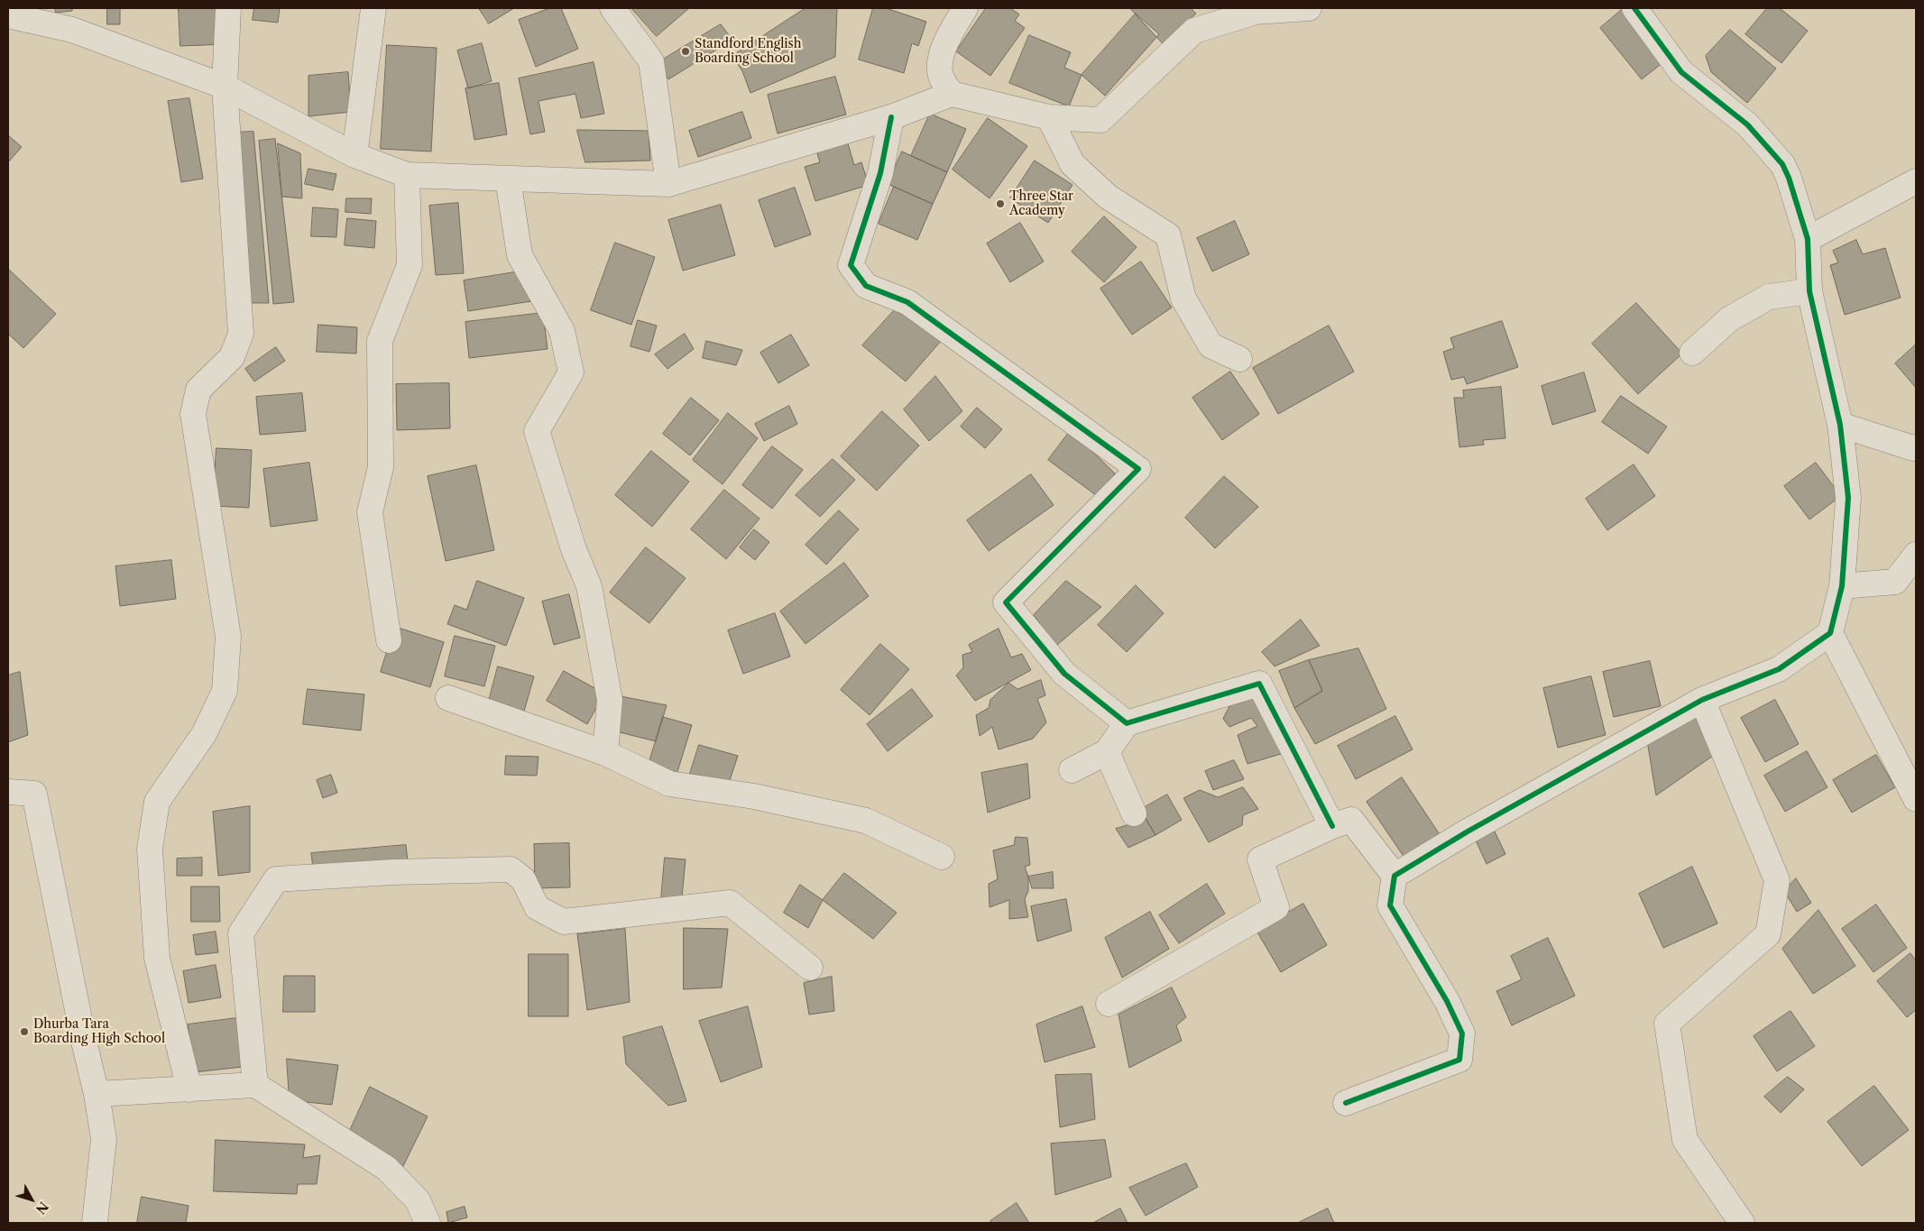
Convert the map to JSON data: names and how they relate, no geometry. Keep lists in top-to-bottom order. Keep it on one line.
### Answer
{"places":["Standford English Boarding School","Three Star Academy","Dhurba Tara Boarding High School"],"north":"bottom right"}
